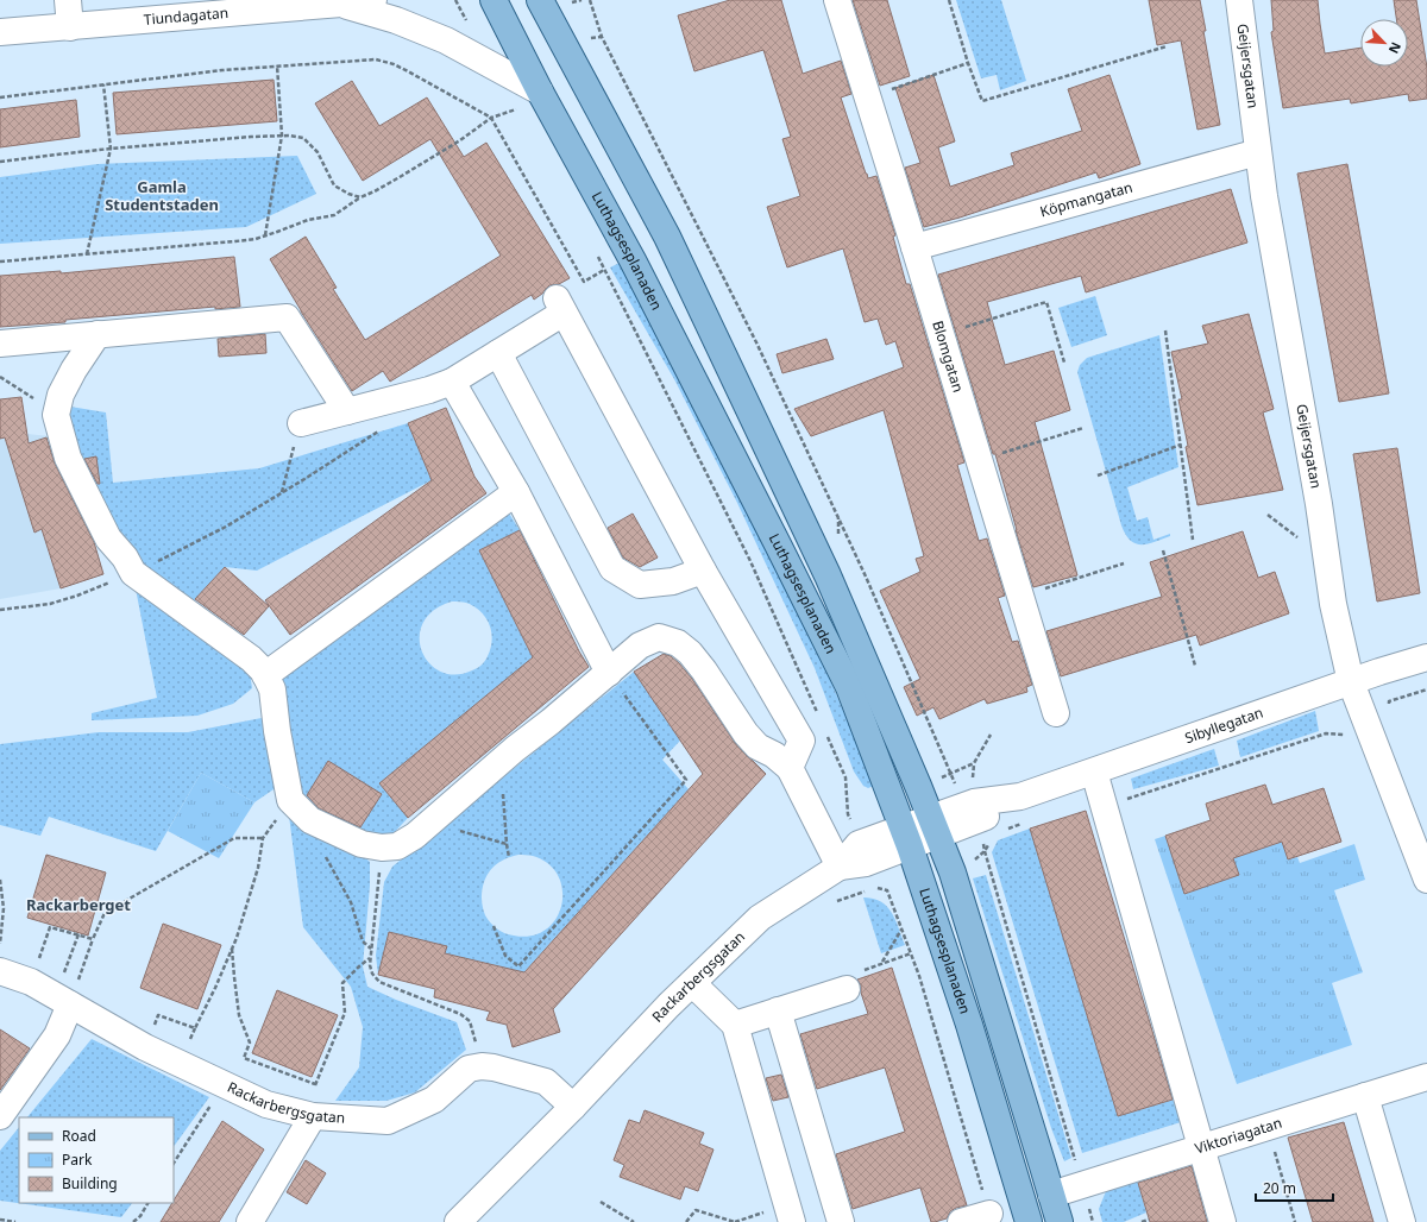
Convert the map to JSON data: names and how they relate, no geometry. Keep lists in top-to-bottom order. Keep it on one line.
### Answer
{"streets":{"main road":["Luthagsesplanaden"],"street":["Tiundagatan","Geijersgatan","Köpmangatan","Blomgatan","Sibyllegatan","Rackarbergsgatan","Viktoriagatan"]},"crossings":[["Geijersgatan","Köpmangatan"],["Geijersgatan","Sibyllegatan"],["Köpmangatan","Blomgatan"],["Luthagsesplanaden","Sibyllegatan"],["Luthagsesplanaden","Rackarbergsgatan"],["Luthagsesplanaden","Viktoriagatan"],["Sibyllegatan","Rackarbergsgatan"]],"districts":["Gamla Studentstaden","Rackarberget"],"legend":["Road","Park","Building"],"scale_bar":"20 m","north":"bottom right"}
